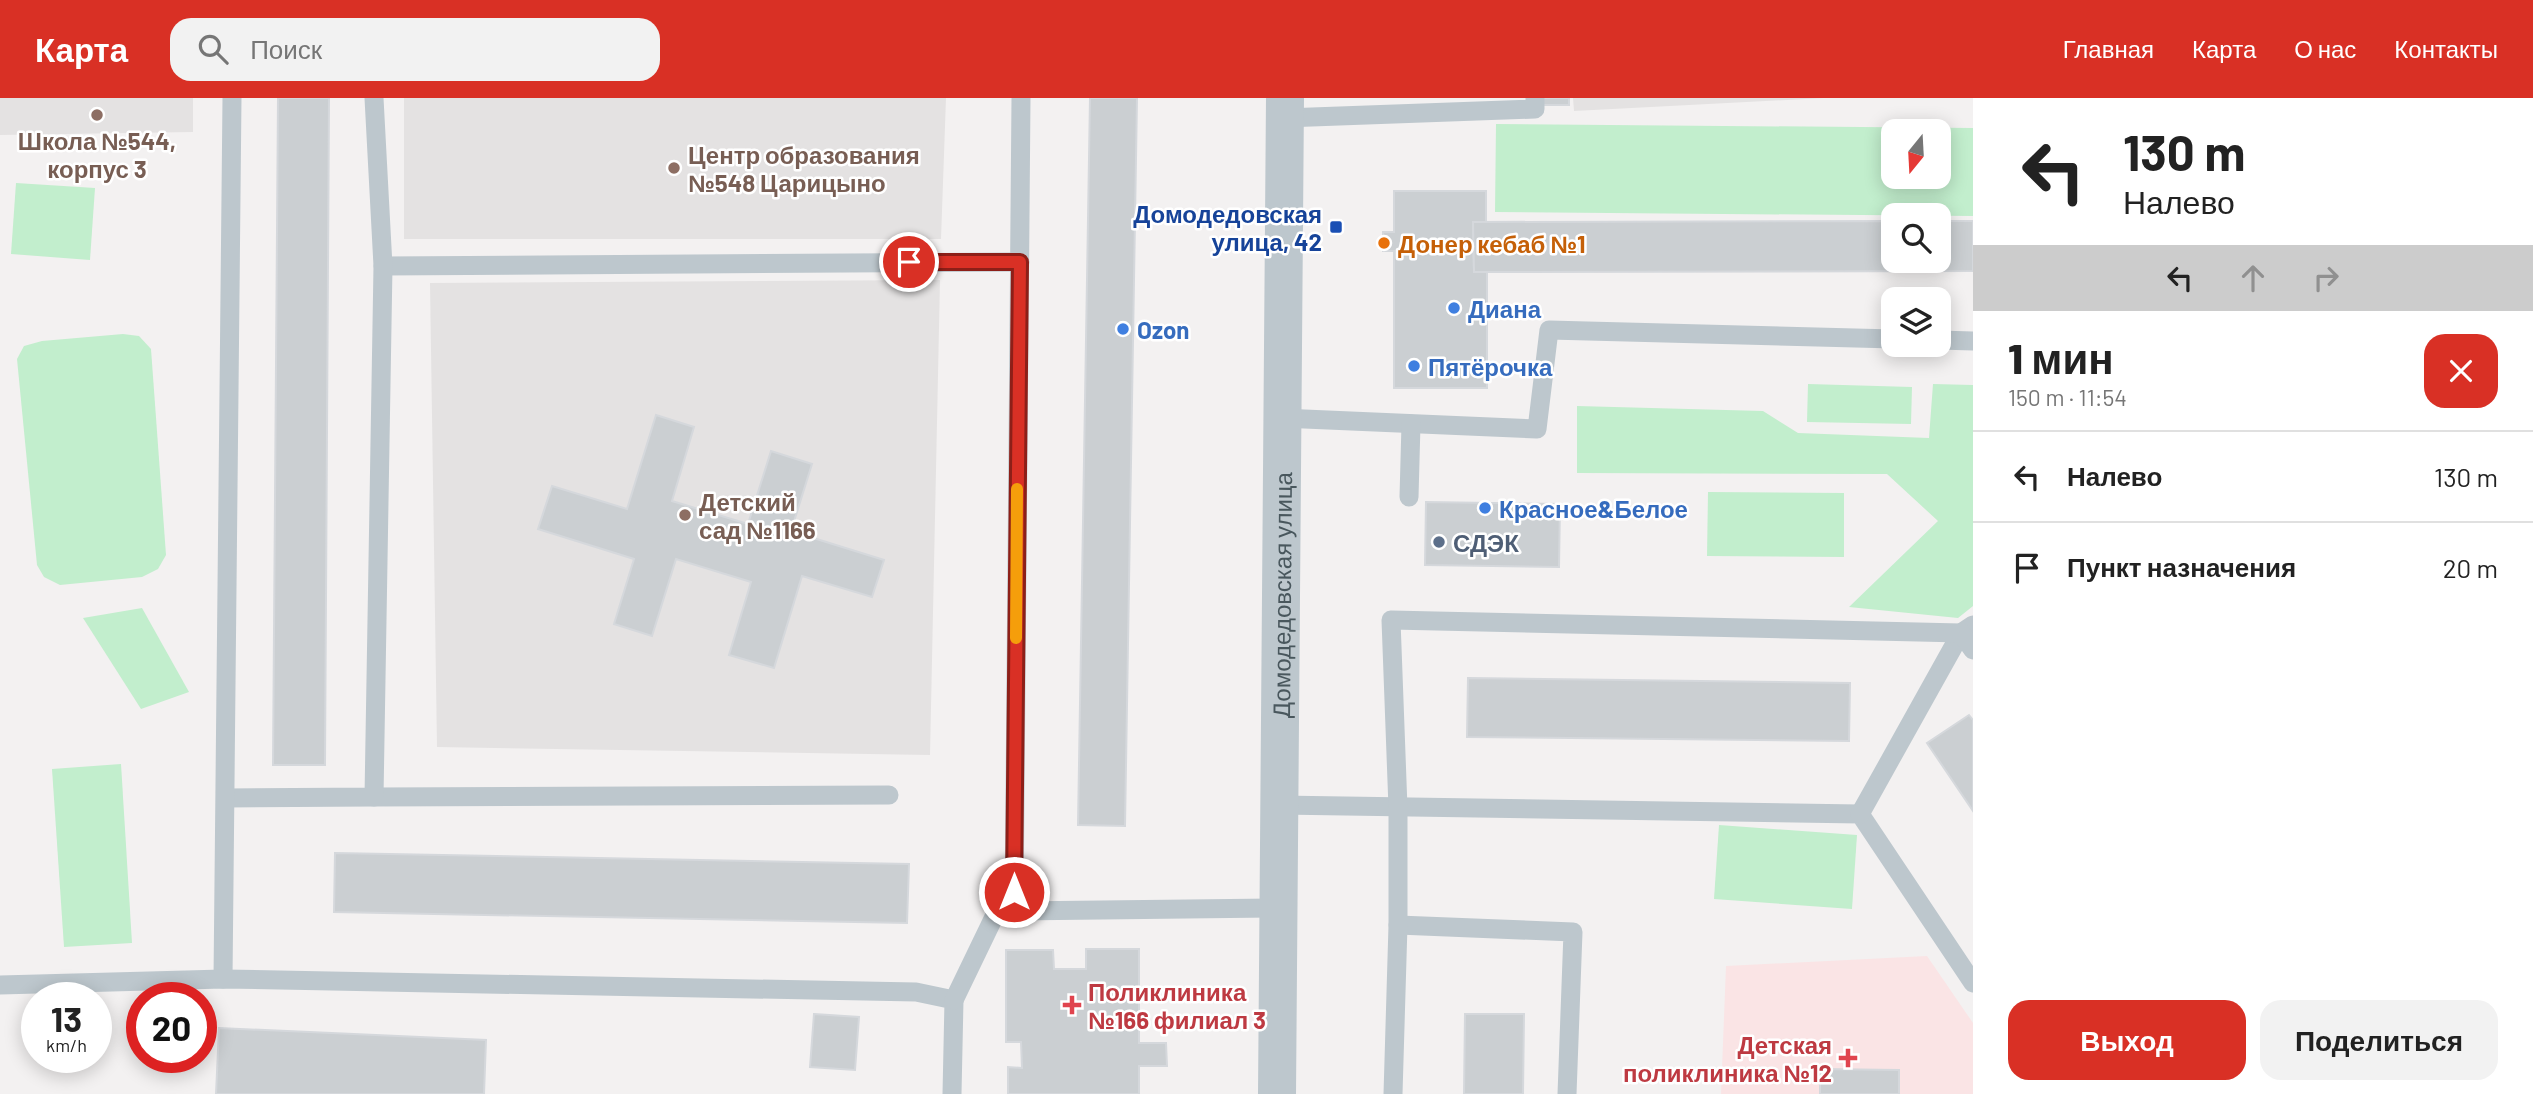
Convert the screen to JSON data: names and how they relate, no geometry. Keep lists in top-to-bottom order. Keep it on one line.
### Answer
{"streets":{"street":["Домодедовская улица"]},"places":{"other":["Школа №544, корпус 3","Центр образования №548 Царицыно","Донер кебаб №1","Диана","Ozon","Пятёрочка","Красное&Белое","Детский сад №1166","СДЭК"],"transit":["Домодедовская улица, 42"],"health":["Поликлиника №166 филиал 3","Детская поликлиника №12"]},"north":"bottom","page":{"header":"Карта","search":"Поиск","nav":["Главная","Карта","О нас","Контакты"],"turn":["130 m","Налево"],"heading":["1 мин","150 m · 11:54"],"list":[{"name":"Налево","value":"130 m"},{"name":"Пункт назначения","value":"20 m"}],"speed":"13 km/h","limit":"20","buttons":["Выход","Поделиться"]}}
